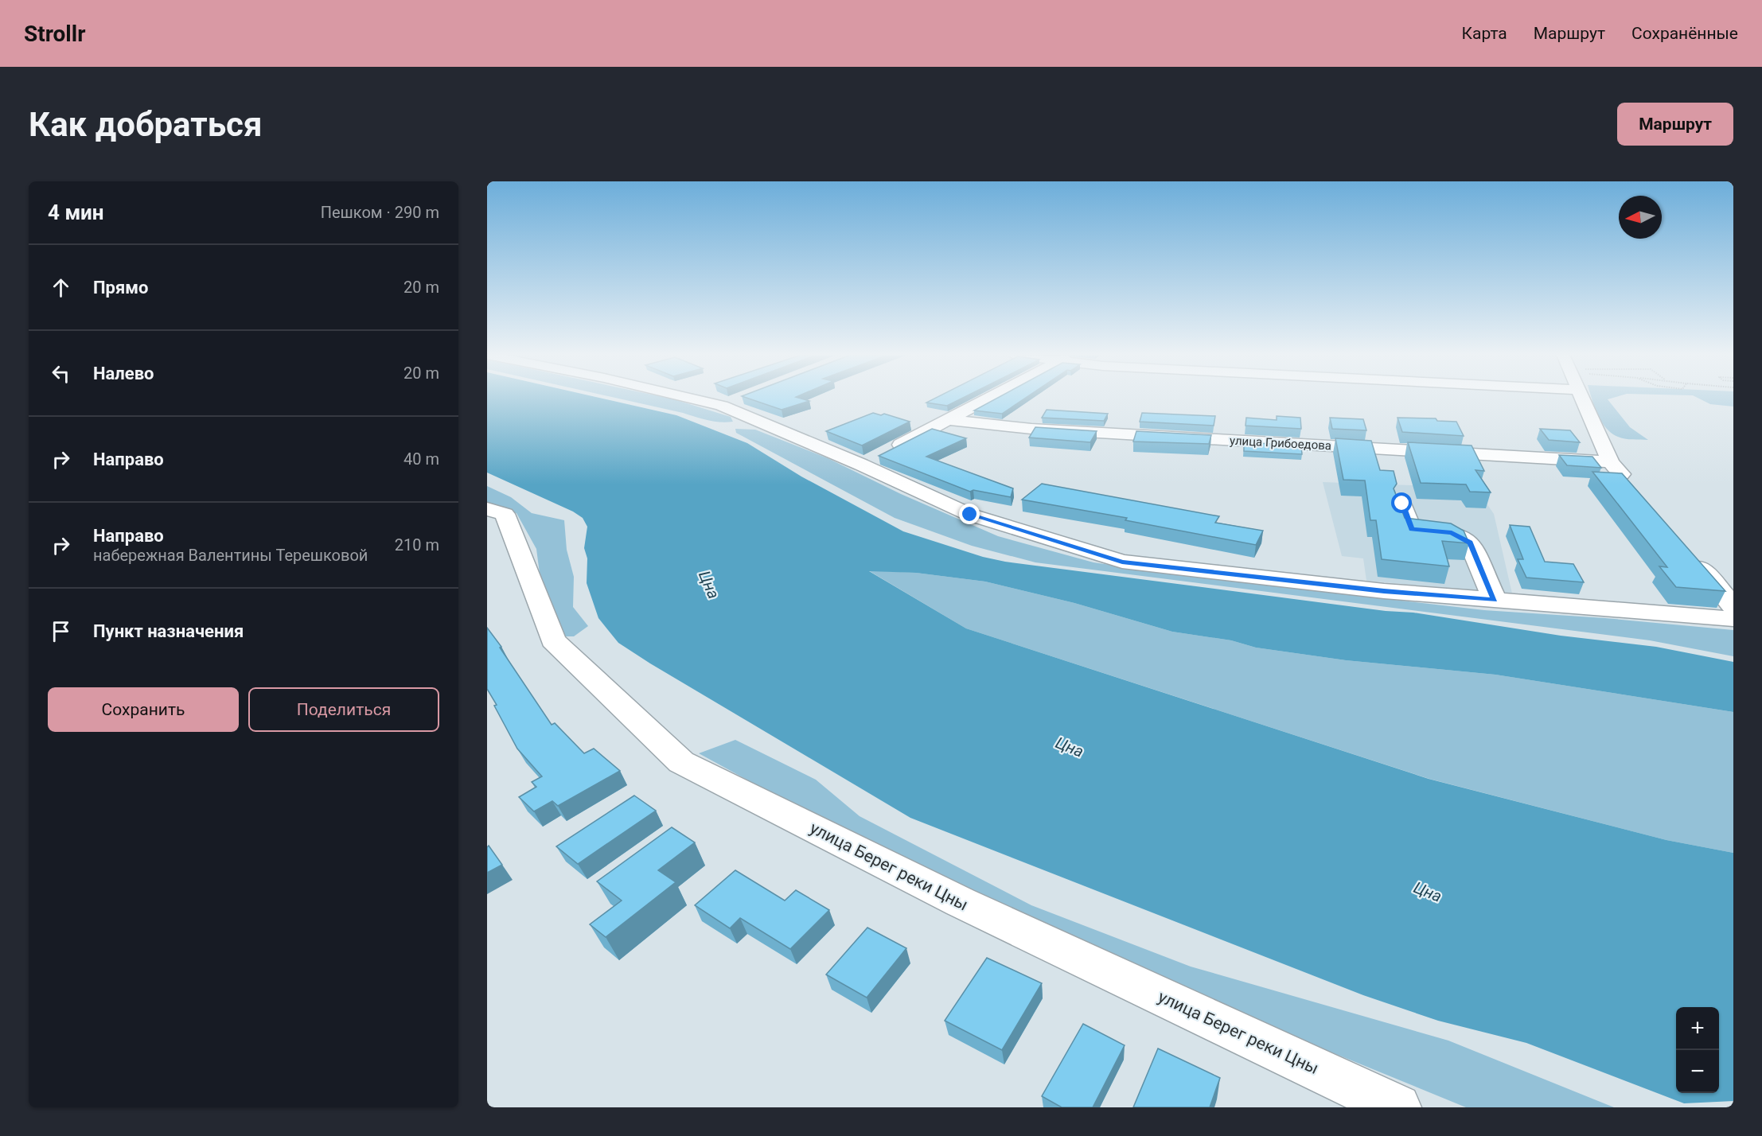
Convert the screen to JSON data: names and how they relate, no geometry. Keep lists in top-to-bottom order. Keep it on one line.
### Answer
{"streets":{"street":["улица Грибоедова","улица Берег реки Цны"]},"water":["Цна"],"north":"left","page":{"header":"Strollr","nav":["Карта","Маршрут","Сохранённые"],"buttons":["Маршрут",["Сохранить","Поделиться"]],"title":"Как добраться","heading":["4 мин","Пешком · 290 m"],"list":[["Прямо","20 m"],["Налево","20 m"],["Направо","40 m"],["Направо","набережная Валентины Терешковой","210 m"],"Пункт назначения"],"map_buttons":["+","−"]}}
